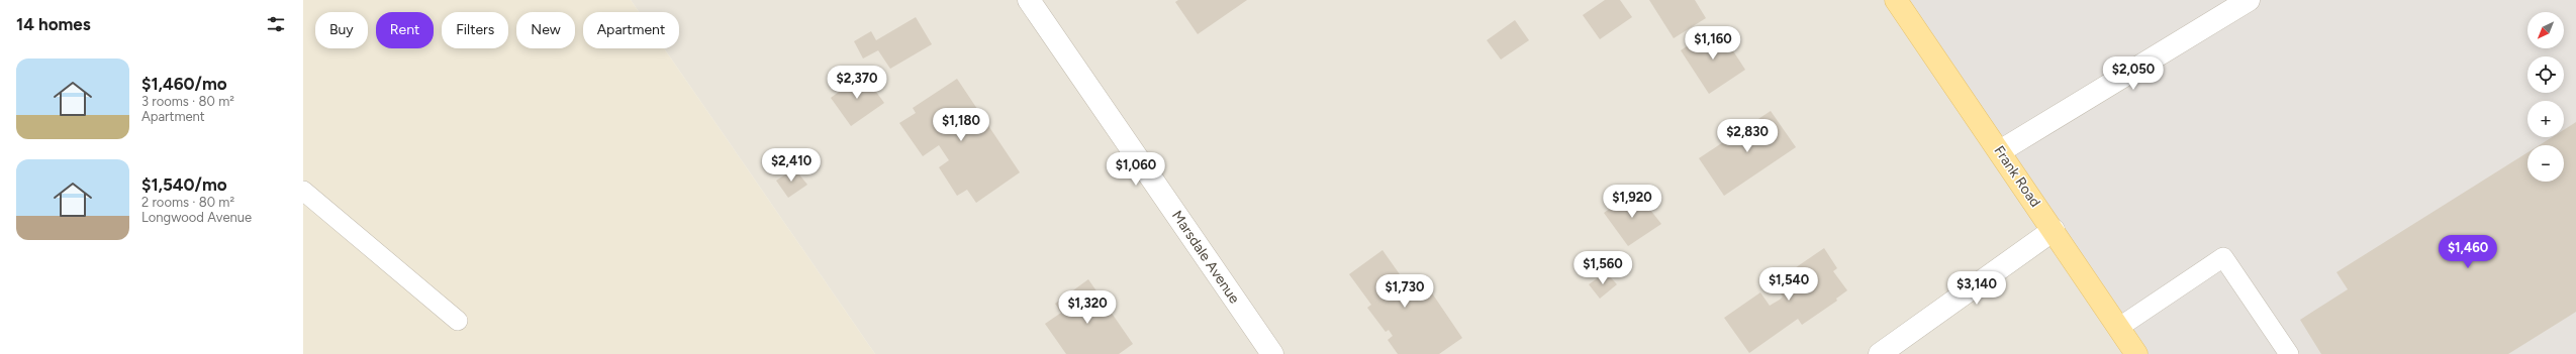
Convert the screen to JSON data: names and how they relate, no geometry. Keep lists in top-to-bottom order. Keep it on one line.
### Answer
{"streets":{"main road":["Frank Road"],"street":["Marsdale Avenue"]},"north":"bottom left","page":{"heading":"14 homes","map_buttons":["+","−"],"chip":["Buy","Rent","Filters","New","Apartment"],"price":["$1,160","$2,050","$2,370","$1,180","$2,830","$2,410","$1,060","$1,920","$1,460","$1,560","$1,540","$3,140","$1,730","$1,320"],"list":[{"name":"$1,460/mo","note":"3 rooms · 80 m² · Apartment"},{"name":"$1,540/mo","note":"2 rooms · 80 m² · Longwood Avenue"}]}}
